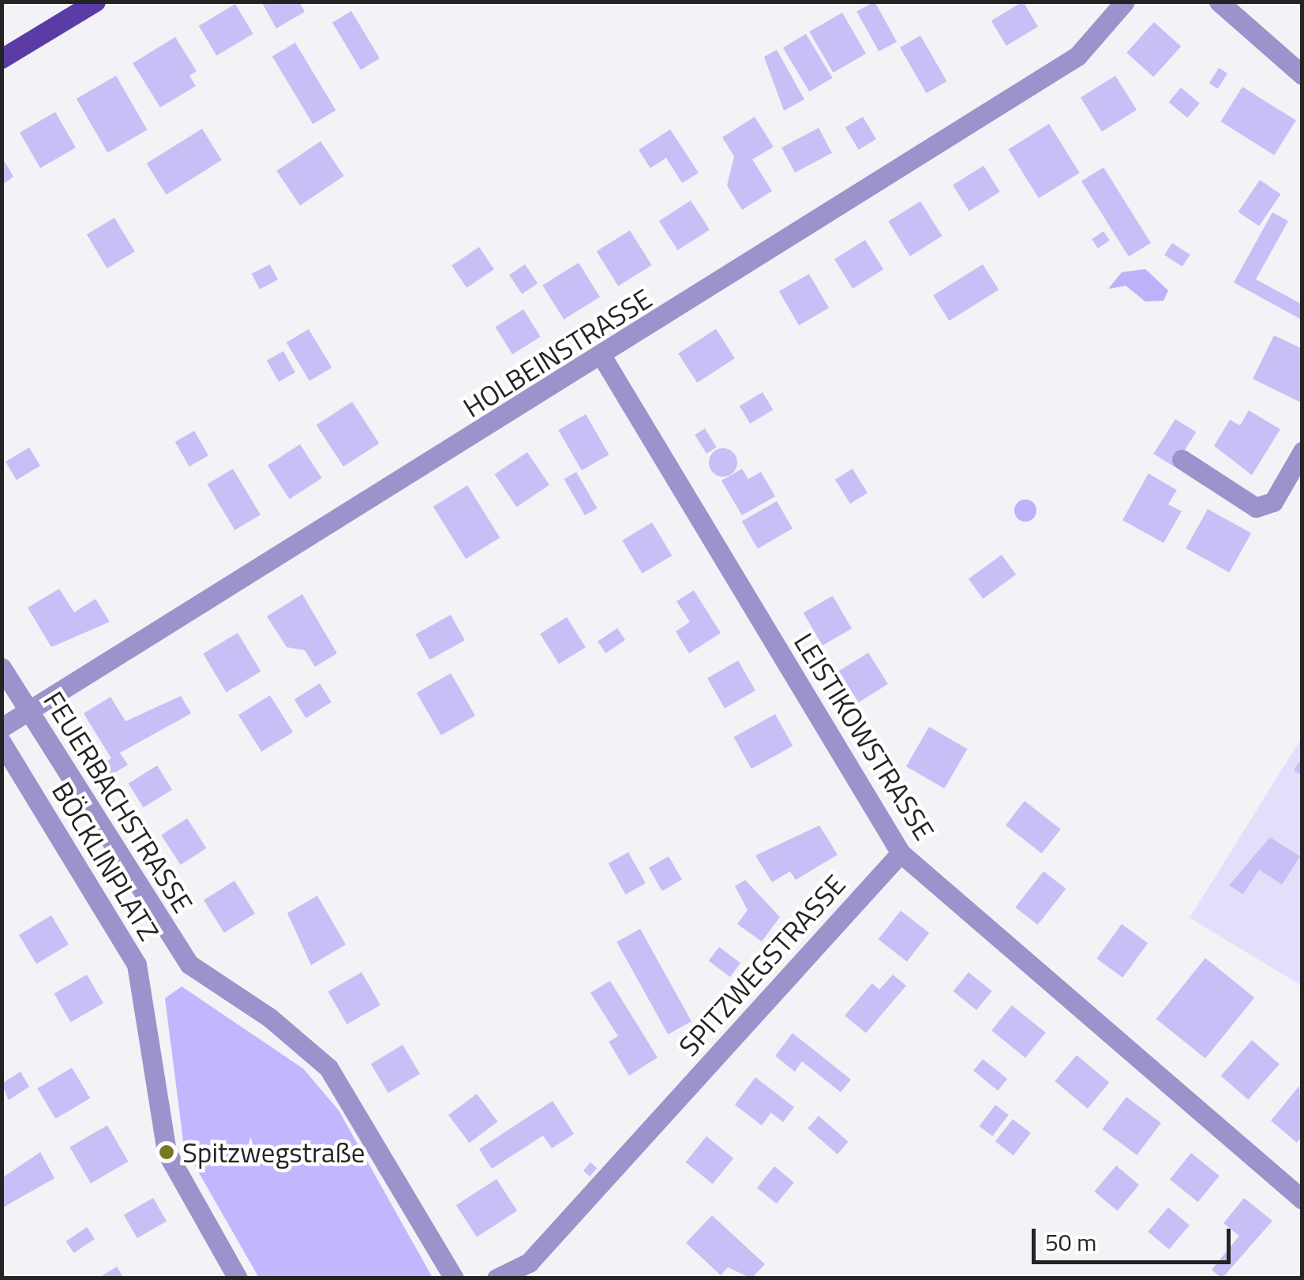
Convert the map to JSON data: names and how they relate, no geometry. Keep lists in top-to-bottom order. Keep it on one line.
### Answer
{"streets":{"street":["HOLBEINSTRASSE","LEISTIKOWSTRASSE","FEUERBACHSTRASSE","BÖCKLINPLATZ","SPITZWEGSTRASSE"]},"crossings":[["HOLBEINSTRASSE","LEISTIKOWSTRASSE"],["HOLBEINSTRASSE","FEUERBACHSTRASSE"],["LEISTIKOWSTRASSE","SPITZWEGSTRASSE"]],"places":["Spitzwegstraße"],"scale_bar":"50 m"}
